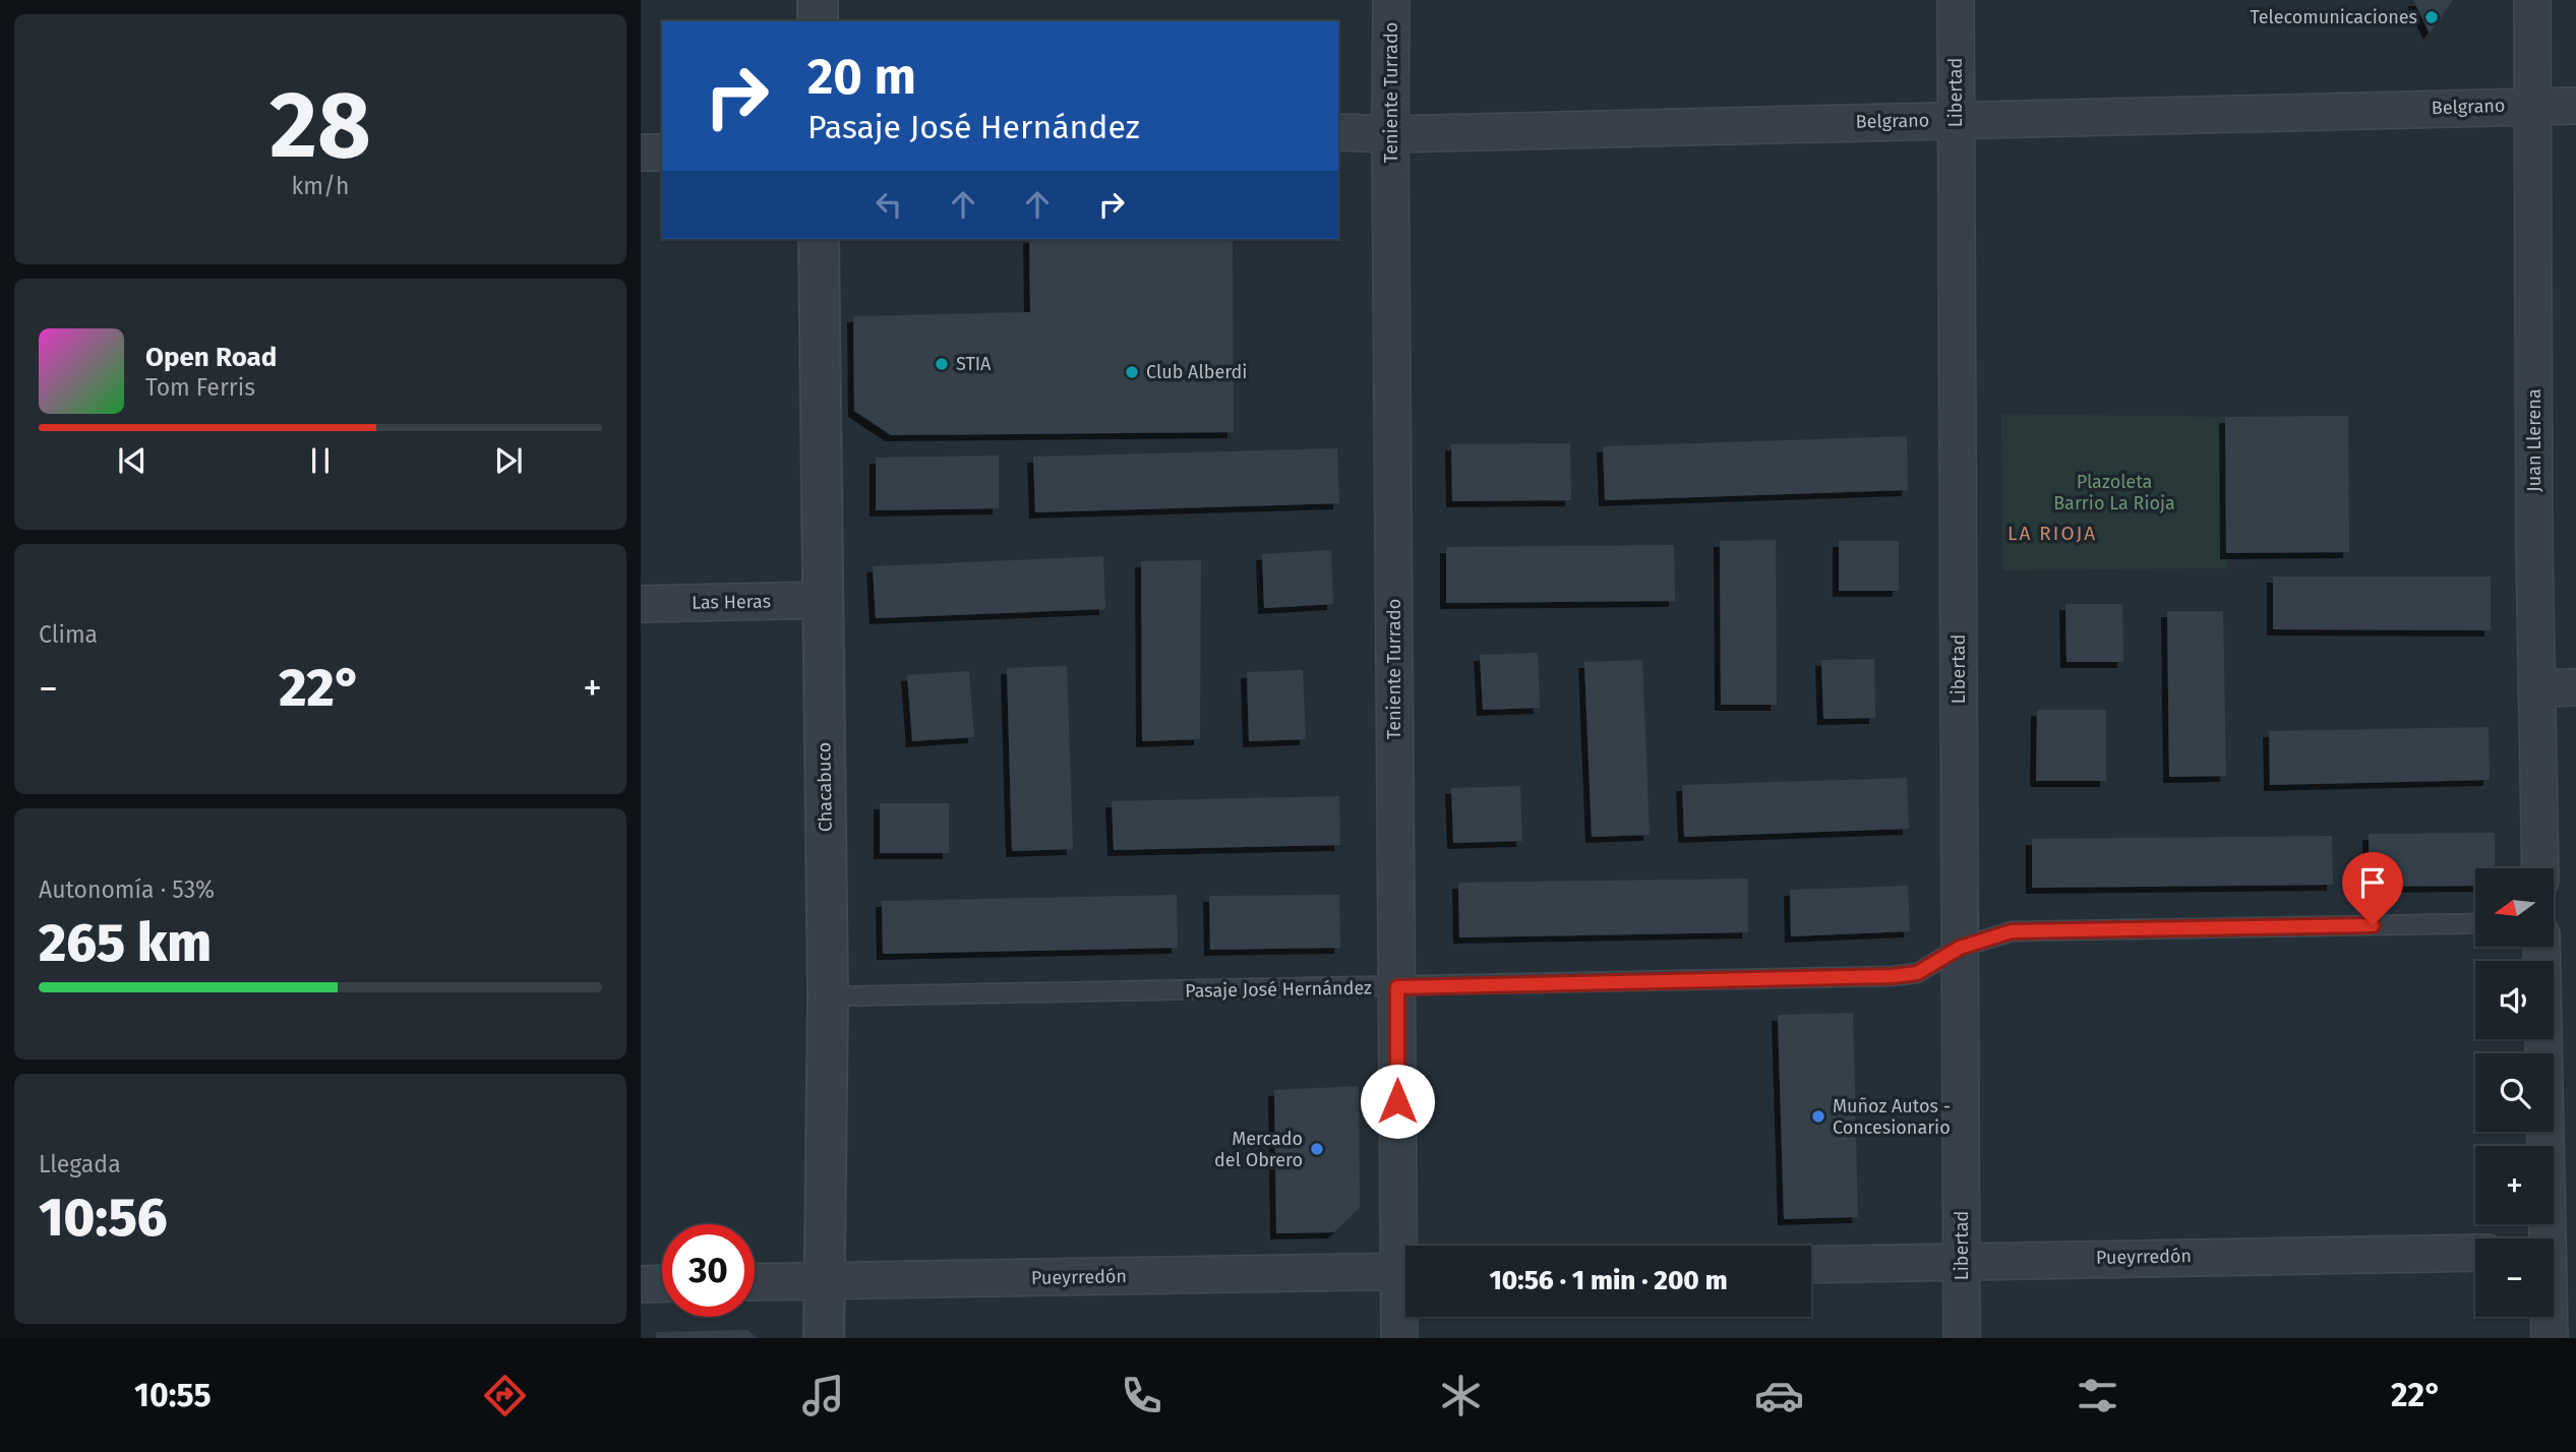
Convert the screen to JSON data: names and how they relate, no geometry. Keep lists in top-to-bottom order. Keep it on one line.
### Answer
{"streets":{"street":["Teniente Turrado","Libertad","Belgrano","Juan Llerena","Las Heras","Chacabuco","Pueyrredón"],"lane":["Pasaje José Hernández"]},"crossings":[["Teniente Turrado","Belgrano"],["Teniente Turrado","Pasaje José Hernández"],["Libertad","Belgrano"],["Libertad","Pasaje José Hernández"],["Libertad","Pueyrredón"],["Belgrano","Juan Llerena"],["Las Heras","Chacabuco"],["Chacabuco","Pasaje José Hernández"],["Chacabuco","Pueyrredón"]],"districts":["LA RIOJA"],"parks":["Plazoleta Barrio La Rioja"],"places":["Telecomunicaciones","STIA","Club Alberdi","Muñoz Autos - Concesionario","Mercado del Obrero"],"north":"left","page":{"tile":[["28","km/h"],"Clima",["Autonomía · 53%","265 km"],["Llegada","10:56"]],"turn":["20 m","Pasaje José Hernández"],"song":["Open Road","Tom Ferris"],"heat":["−","22°","+"],"map_buttons":["+","−"],"limit":"30","trip":"10:56 · 1 min · 200 m","tabs":["10:55","22°"]}}
